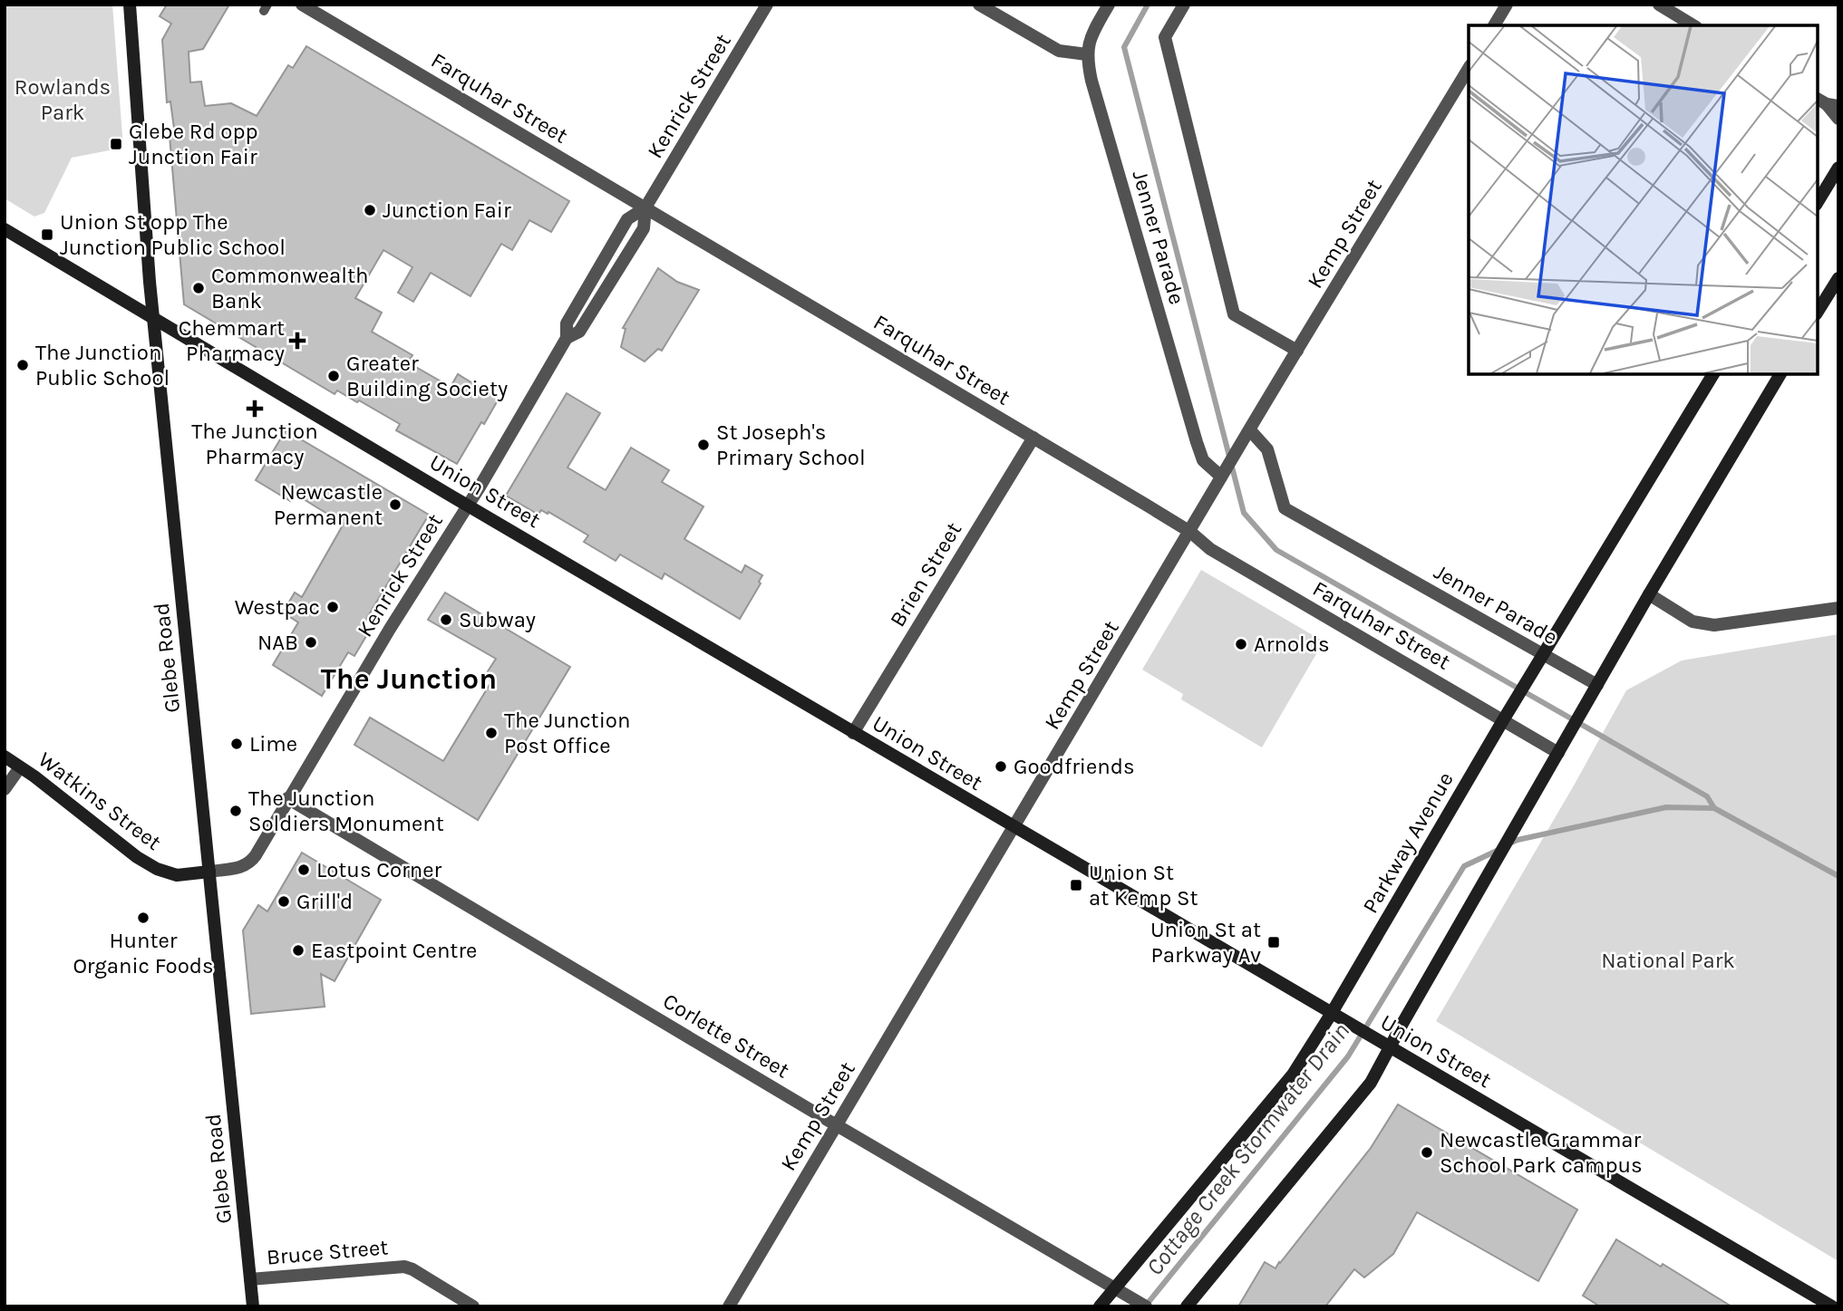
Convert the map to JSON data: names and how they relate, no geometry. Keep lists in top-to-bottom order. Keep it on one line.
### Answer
{"streets":{"main road":["Union Street","Glebe Road","Watkins Street","Parkway Avenue"],"street":["Kenrick Street","Farquhar Street","Kemp Street","Jenner Parade","Brien Street","Corlette Street","Bruce Street"]},"crossings":[["Kenrick Street","Farquhar Street"],["Kenrick Street","Union Street"],["Kenrick Street","Glebe Road"],["Kenrick Street","Watkins Street"],["Kenrick Street","Corlette Street"],["Farquhar Street","Kemp Street"],["Farquhar Street","Brien Street"],["Farquhar Street","Parkway Avenue"],["Kemp Street","Jenner Parade"],["Kemp Street","Union Street"],["Kemp Street","Corlette Street"],["Jenner Parade","Parkway Avenue"],["Union Street","Brien Street"],["Union Street","Glebe Road"],["Union Street","Parkway Avenue"],["Glebe Road","Watkins Street"],["Glebe Road","Bruce Street"],["Parkway Avenue","Corlette Street"]],"districts":["The Junction"],"water":["Cottage Creek Stormwater Drain"],"parks":["Rowlands Park","National Park"],"places":{"transit":["Glebe Rd opp Junction Fair","Union St opp The Junction Public School","Union St at Kemp St","Union St at Parkway Av"],"other":["Junction Fair","Commonwealth Bank","The Junction Public School","Greater Building Society","St Joseph's Primary School","Newcastle Permanent","Westpac","Subway","NAB","Arnolds","The Junction Post Office","Lime","Goodfriends","The Junction Soldiers Monument","Lotus Corner","Grill'd","Hunter Organic Foods","Eastpoint Centre","Newcastle Grammar School Park campus"],"health":["Chemmart Pharmacy","The Junction Pharmacy"]}}
